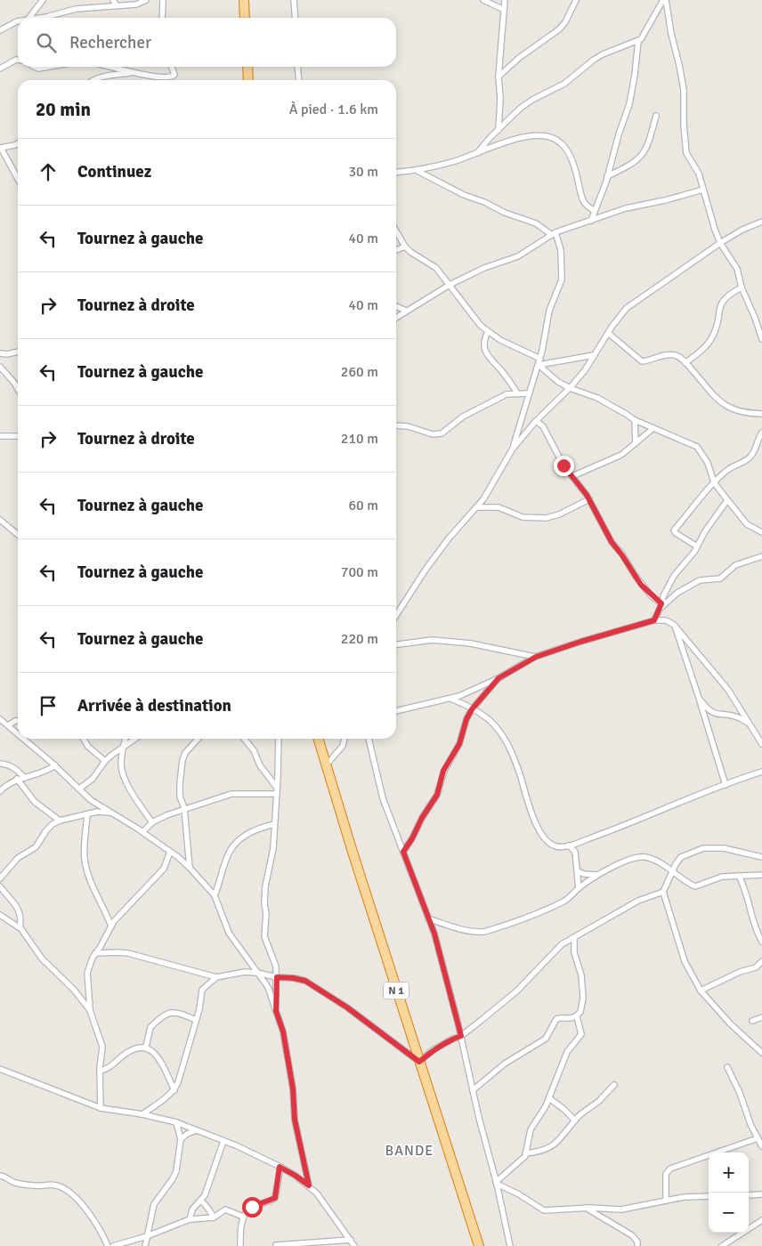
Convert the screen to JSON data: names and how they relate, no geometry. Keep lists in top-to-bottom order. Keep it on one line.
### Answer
{"streets":{"highway":["N 1"]},"districts":["BANDE"],"page":{"search":"Rechercher","heading":["20 min","À pied · 1.6 km"],"list":[["Continuez","30 m"],["Tournez à gauche","40 m"],["Tournez à droite","40 m"],["Tournez à gauche","260 m"],["Tournez à droite","210 m"],["Tournez à gauche","60 m"],["Tournez à gauche","700 m"],["Tournez à gauche","220 m"],"Arrivée à destination"],"map_buttons":["+","−"]}}
